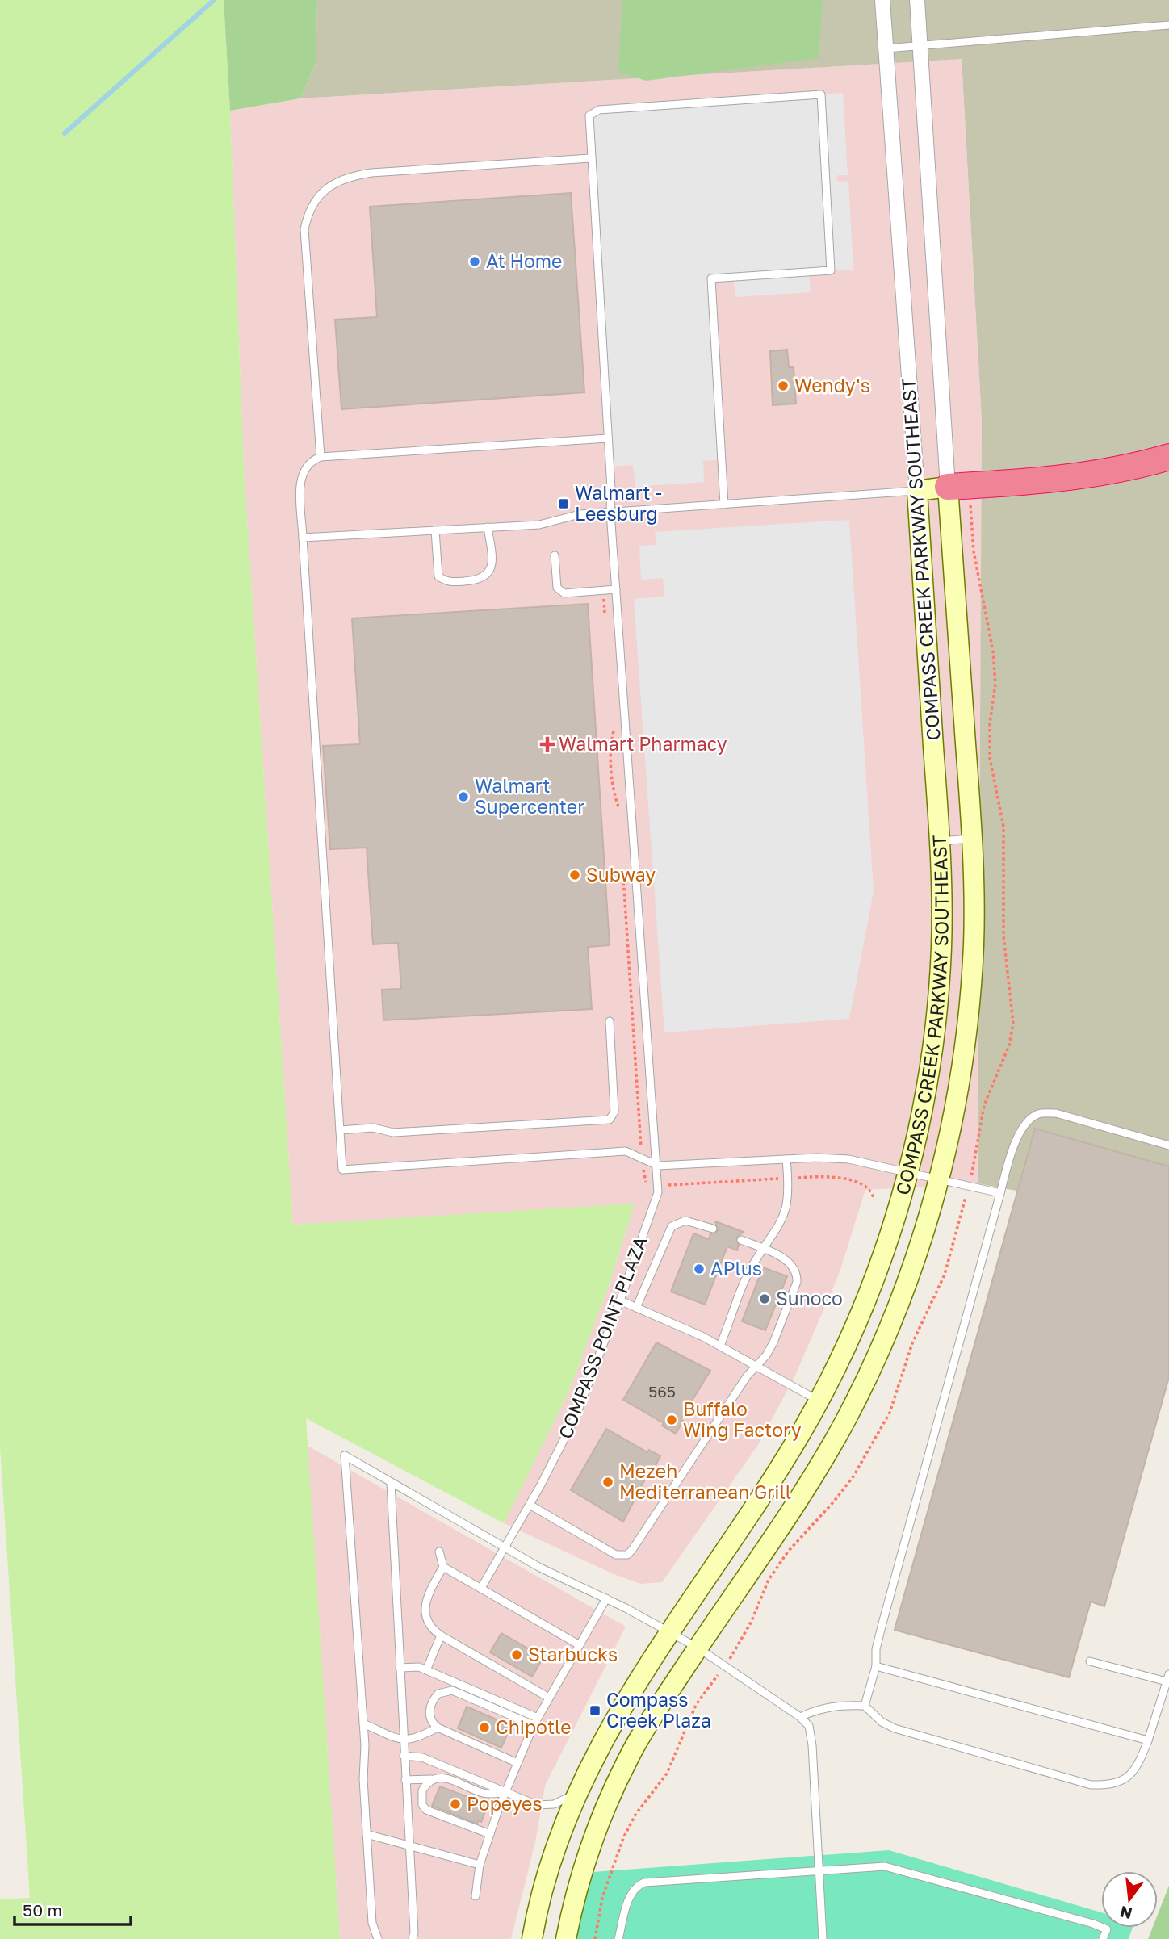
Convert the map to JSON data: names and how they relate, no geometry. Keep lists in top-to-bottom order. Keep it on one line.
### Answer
{"streets":{"street":["COMPASS CREEK PARKWAY SOUTHEAST"],"lane":["COMPASS POINT PLAZA"]},"places":{"other":["At Home","Wendy's","Walmart Supercenter","Subway","APlus","Sunoco","Buffalo Wing Factory","Mezeh Mediterranean Grill","Starbucks","Chipotle","Popeyes"],"transit":["Walmart - Leesburg","Compass Creek Plaza"],"health":["Walmart Pharmacy"]},"house_numbers":["565"],"scale_bar":"50 m","north":"bottom"}
